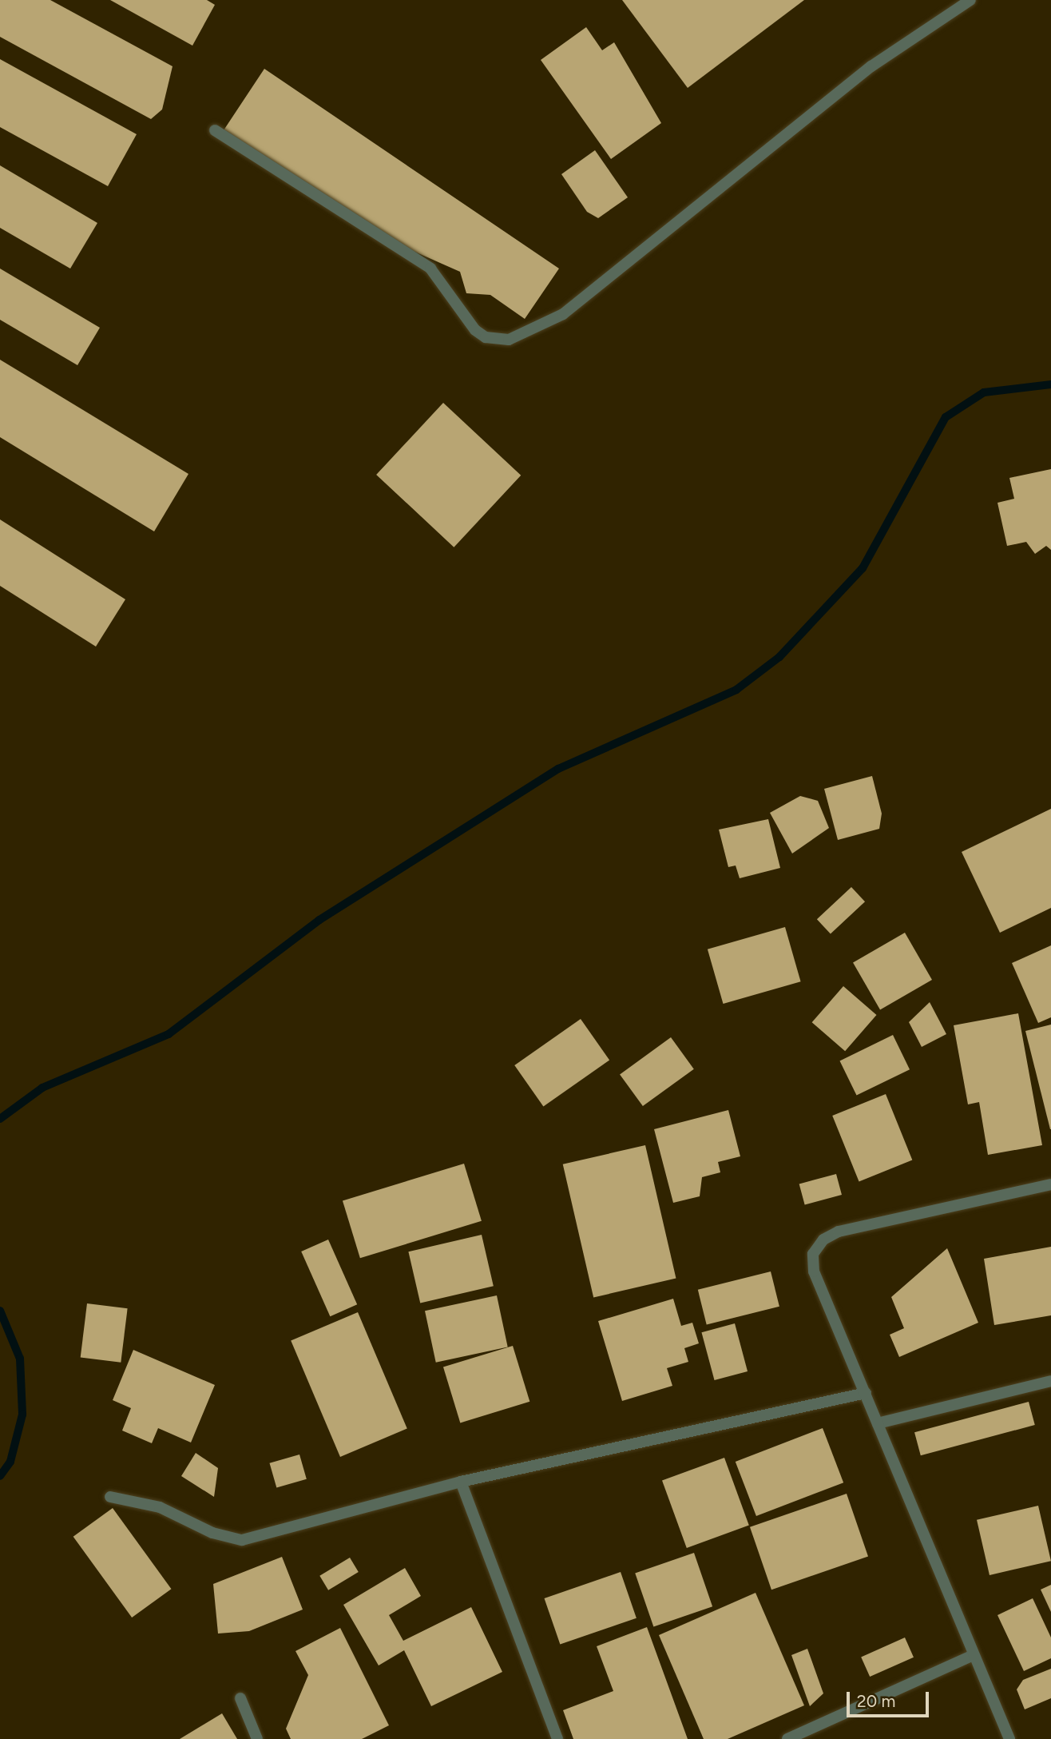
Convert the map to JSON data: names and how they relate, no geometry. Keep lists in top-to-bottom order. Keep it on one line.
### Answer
{"scale_bar":"20 m"}
